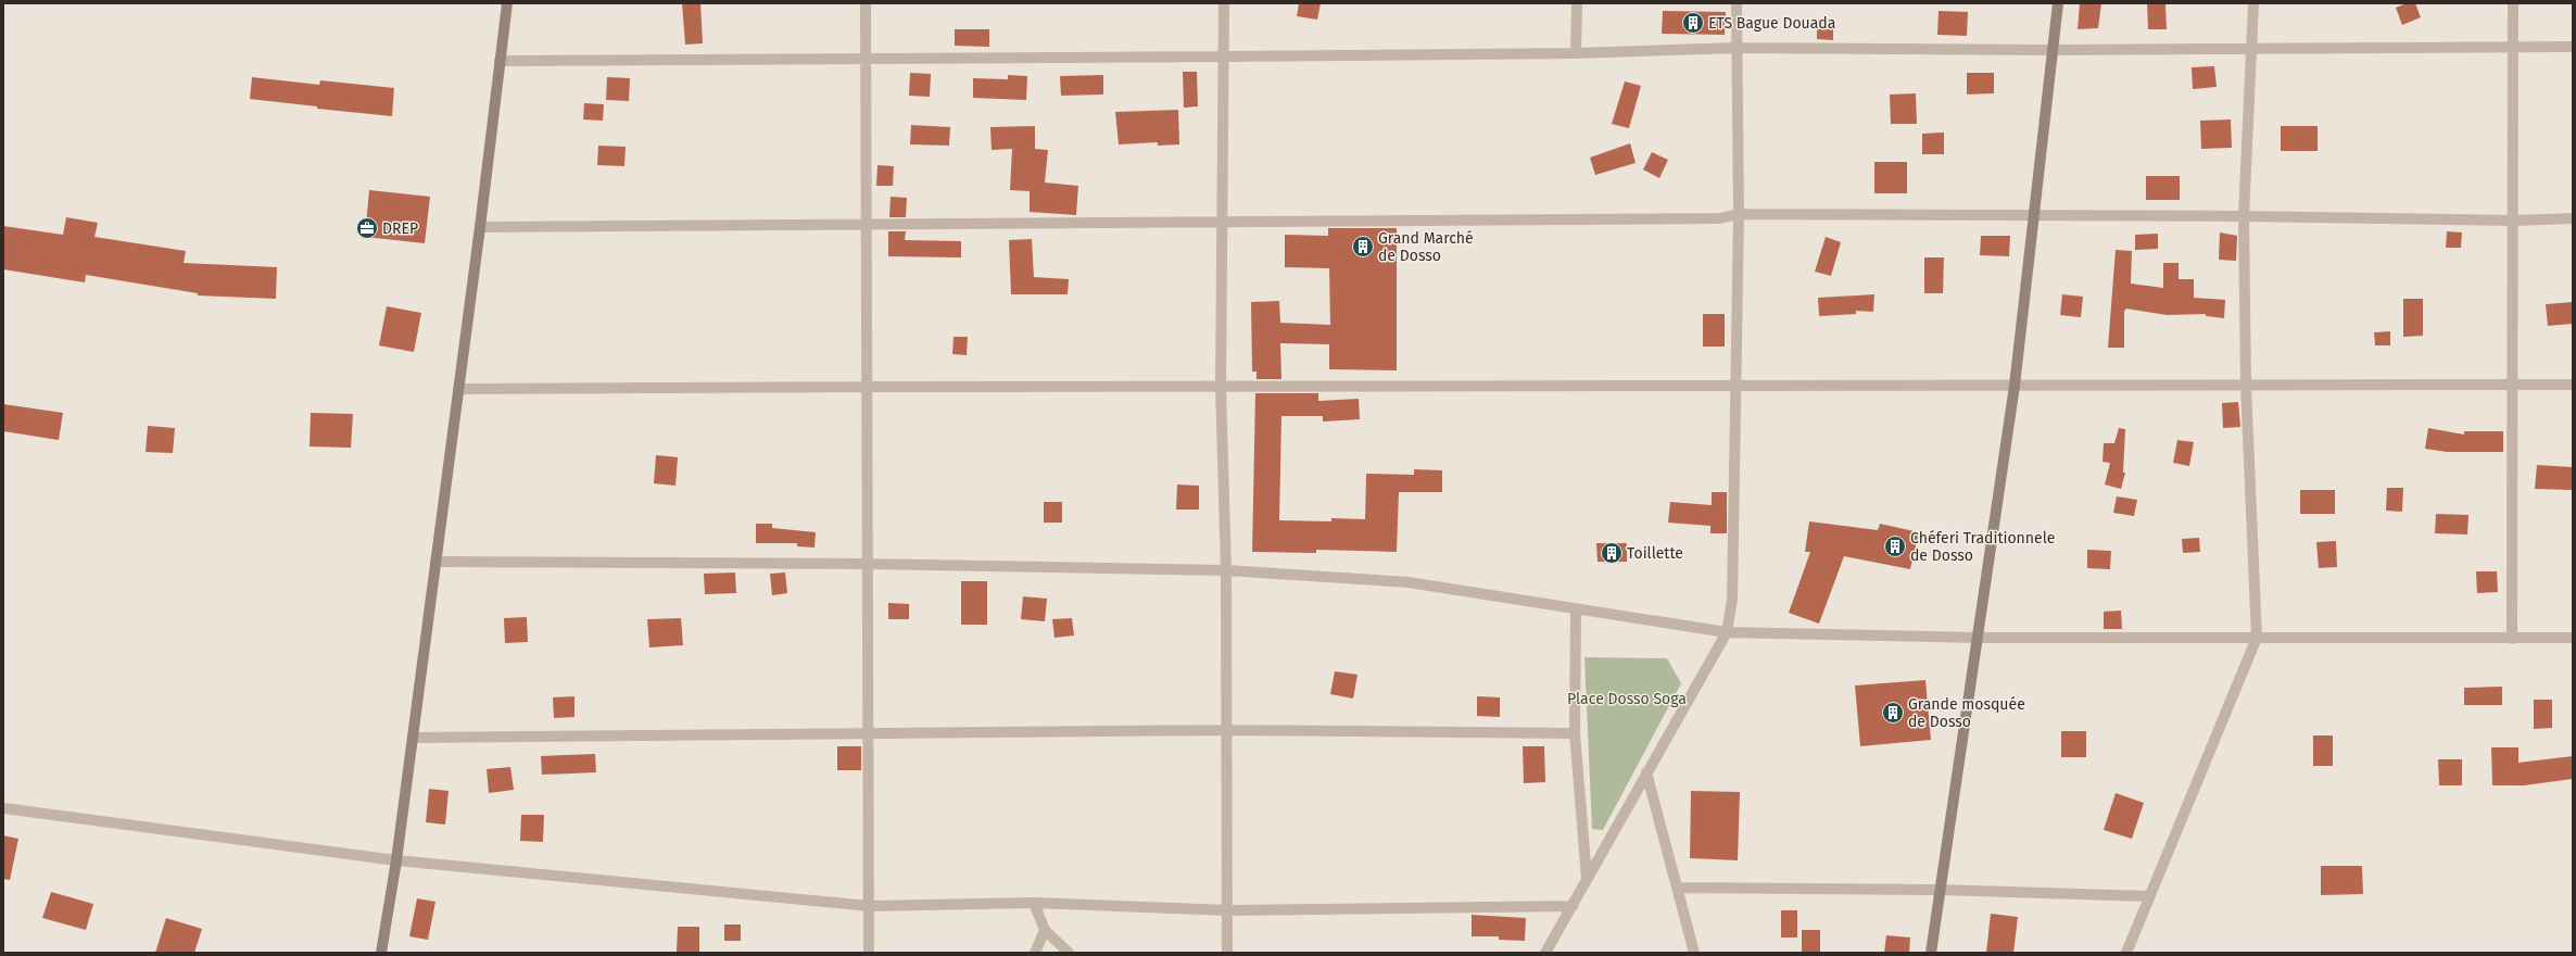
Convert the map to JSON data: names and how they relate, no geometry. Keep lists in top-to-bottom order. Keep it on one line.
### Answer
{"parks":["Place Dosso Soga"],"places":{"building":["ETS Bague Douada","Grand Marché de Dosso","Chéferi Traditionnele de Dosso","Toillette","Grande mosquée de Dosso"],"office":["DREP"]}}
